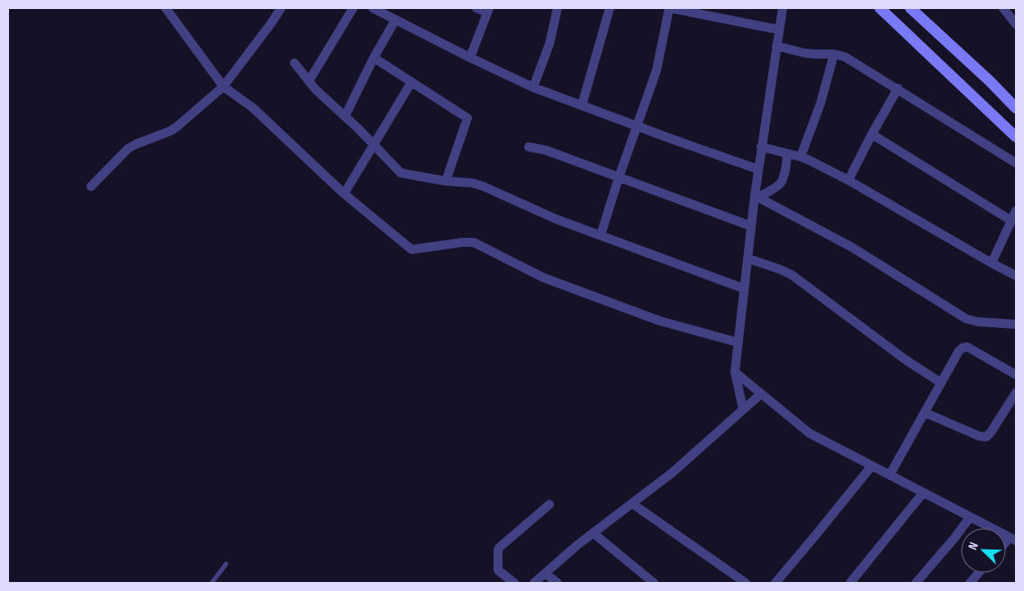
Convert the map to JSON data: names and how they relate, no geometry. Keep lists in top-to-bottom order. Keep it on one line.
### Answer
{"north":"top left"}
